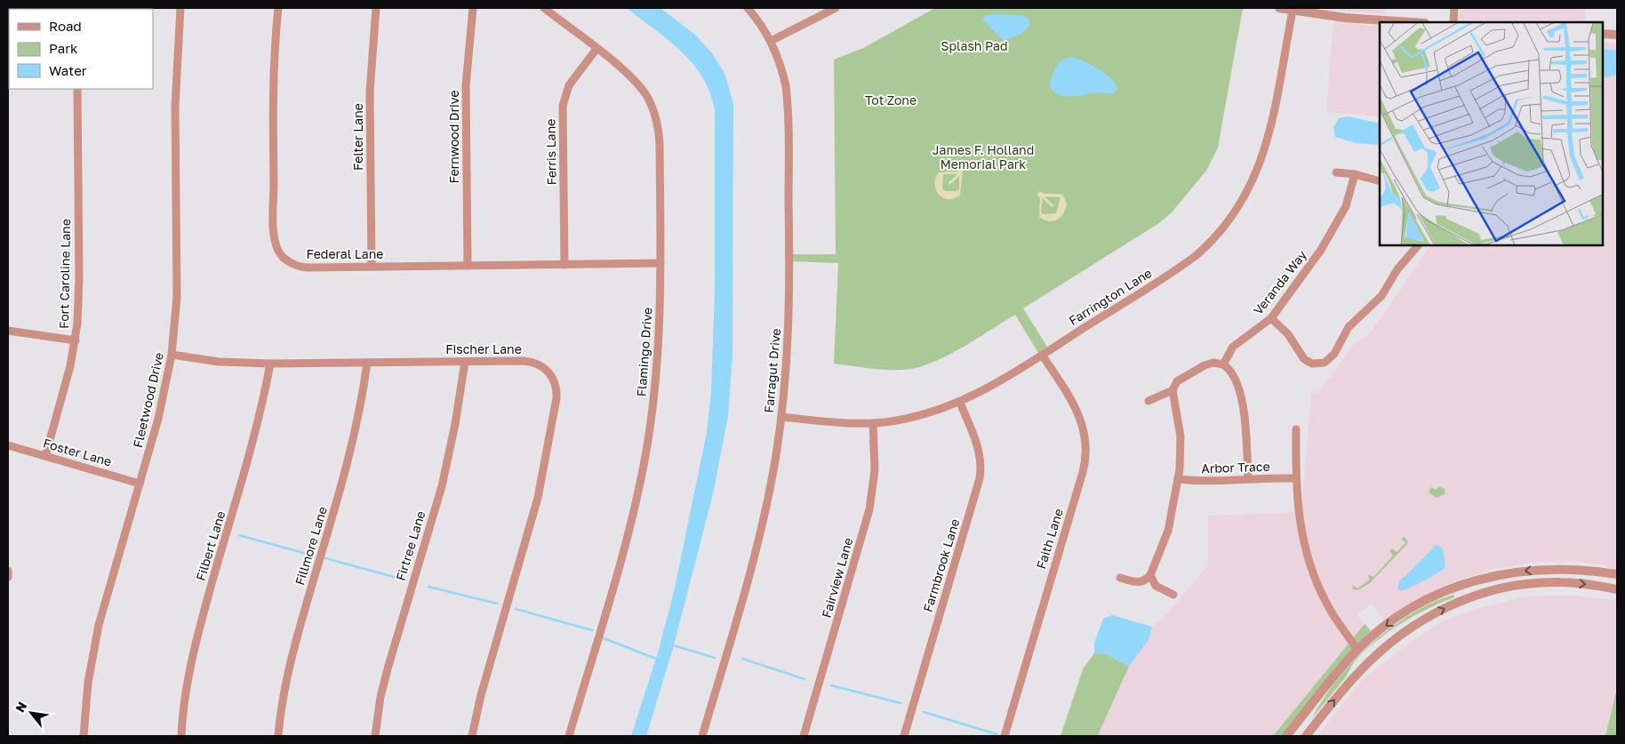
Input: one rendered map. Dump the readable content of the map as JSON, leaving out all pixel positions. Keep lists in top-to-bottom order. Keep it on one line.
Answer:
{"streets":{"street":["Felter Lane","Fernwood Drive","Ferris Lane","Federal Lane","Fort Caroline Lane","Veranda Way","Farrington Lane","Fischer Lane","Flamingo Drive","Farragut Drive","Fleetwood Drive","Foster Lane","Arbor Trace","Faith Lane","Filbert Lane","Fillmore Lane","Firtree Lane","Farmbrook Lane","Fairview Lane"]},"crossings":[["Felter Lane","Federal Lane"],["Fernwood Drive","Federal Lane"],["Ferris Lane","Federal Lane"],["Ferris Lane","Flamingo Drive"],["Federal Lane","Flamingo Drive"],["Fort Caroline Lane","Foster Lane"],["Farrington Lane","Farragut Drive"],["Farrington Lane","Faith Lane"],["Farrington Lane","Farmbrook Lane"],["Farrington Lane","Fairview Lane"],["Fischer Lane","Fleetwood Drive"],["Fischer Lane","Filbert Lane"],["Fischer Lane","Fillmore Lane"],["Fischer Lane","Firtree Lane"],["Fleetwood Drive","Foster Lane"]],"parks":["Splash Pad","Tot Zone","James F. Holland Memorial Park"],"legend":["Road","Park","Water"],"north":"top left"}
